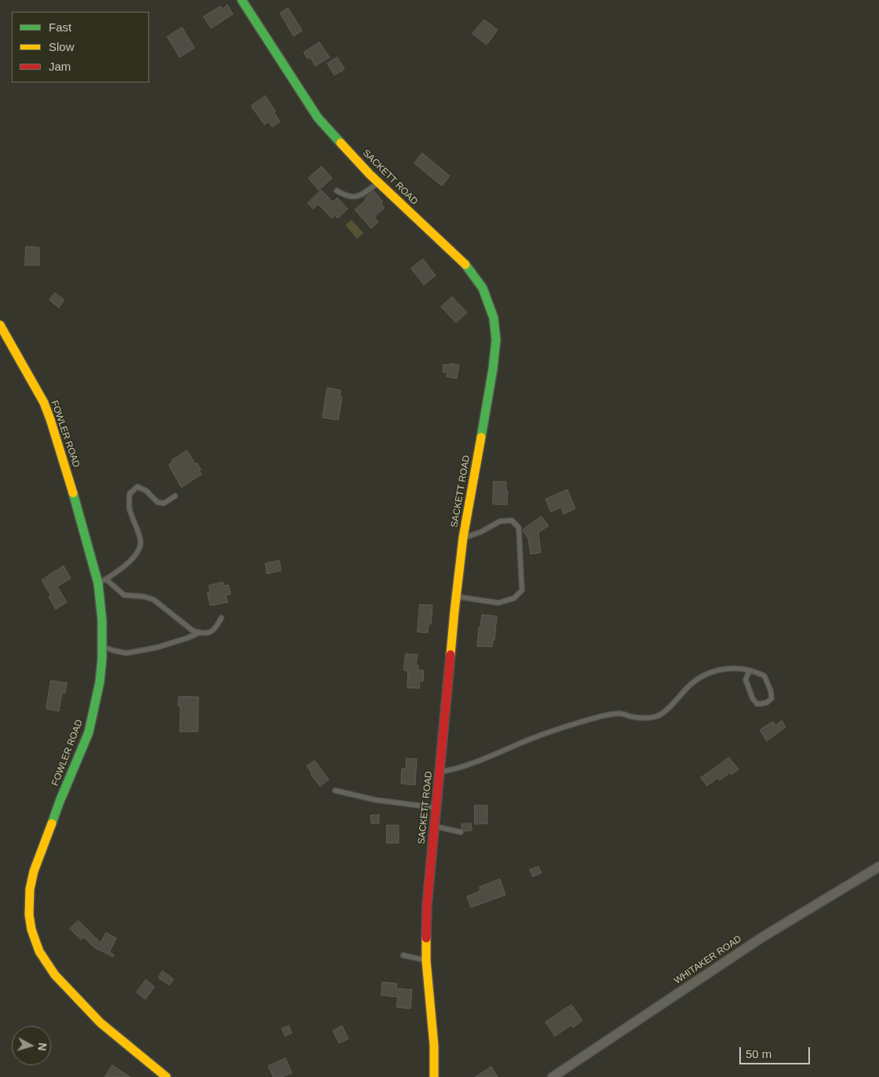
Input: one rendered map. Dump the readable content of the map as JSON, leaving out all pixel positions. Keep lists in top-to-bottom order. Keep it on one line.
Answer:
{"streets":{"street":["SACKETT ROAD","FOWLER ROAD","WHITAKER ROAD"]},"legend":["Fast","Slow","Jam"],"scale_bar":"50 m","north":"right"}
